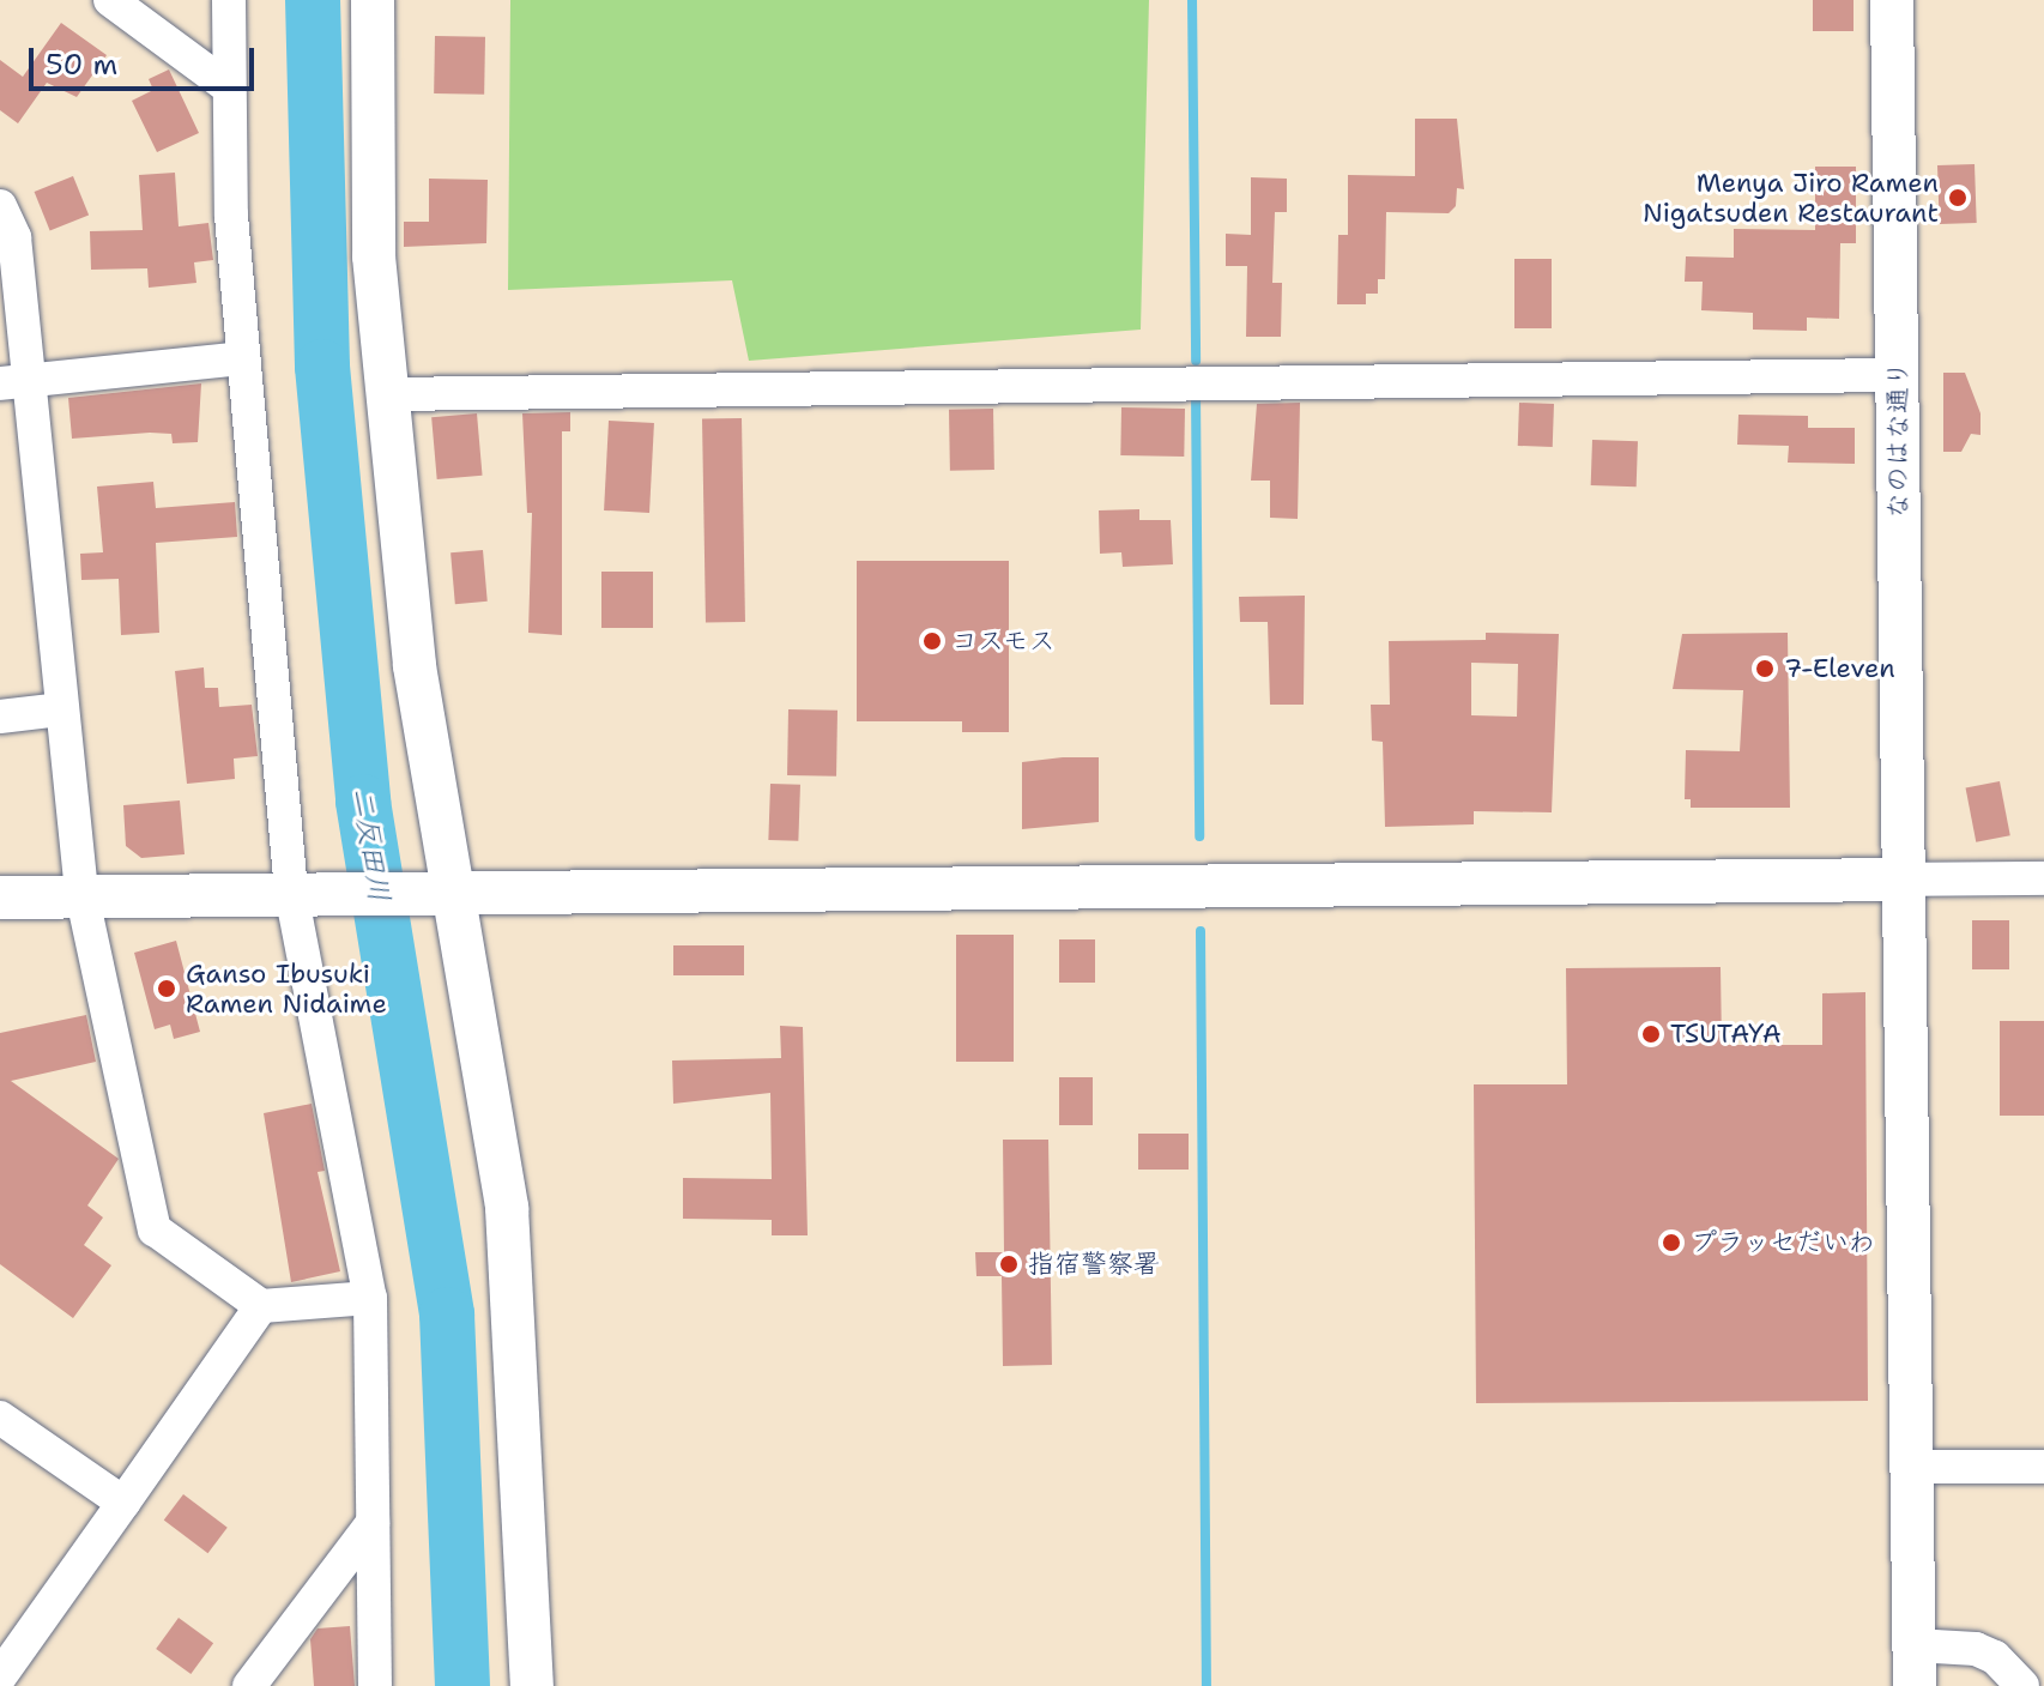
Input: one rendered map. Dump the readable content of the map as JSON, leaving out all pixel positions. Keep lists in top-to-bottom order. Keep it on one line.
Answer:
{"streets":{"street":["なのはな通り"]},"water":["二反田川"],"places":["Menya Jiro Ramen Nigatsuden Restaurant","コスモス","7-Eleven","Ganso Ibusuki Ramen Nidaime","TSUTAYA","プラッセだいわ","指宿警察署"],"scale_bar":"50 m"}
